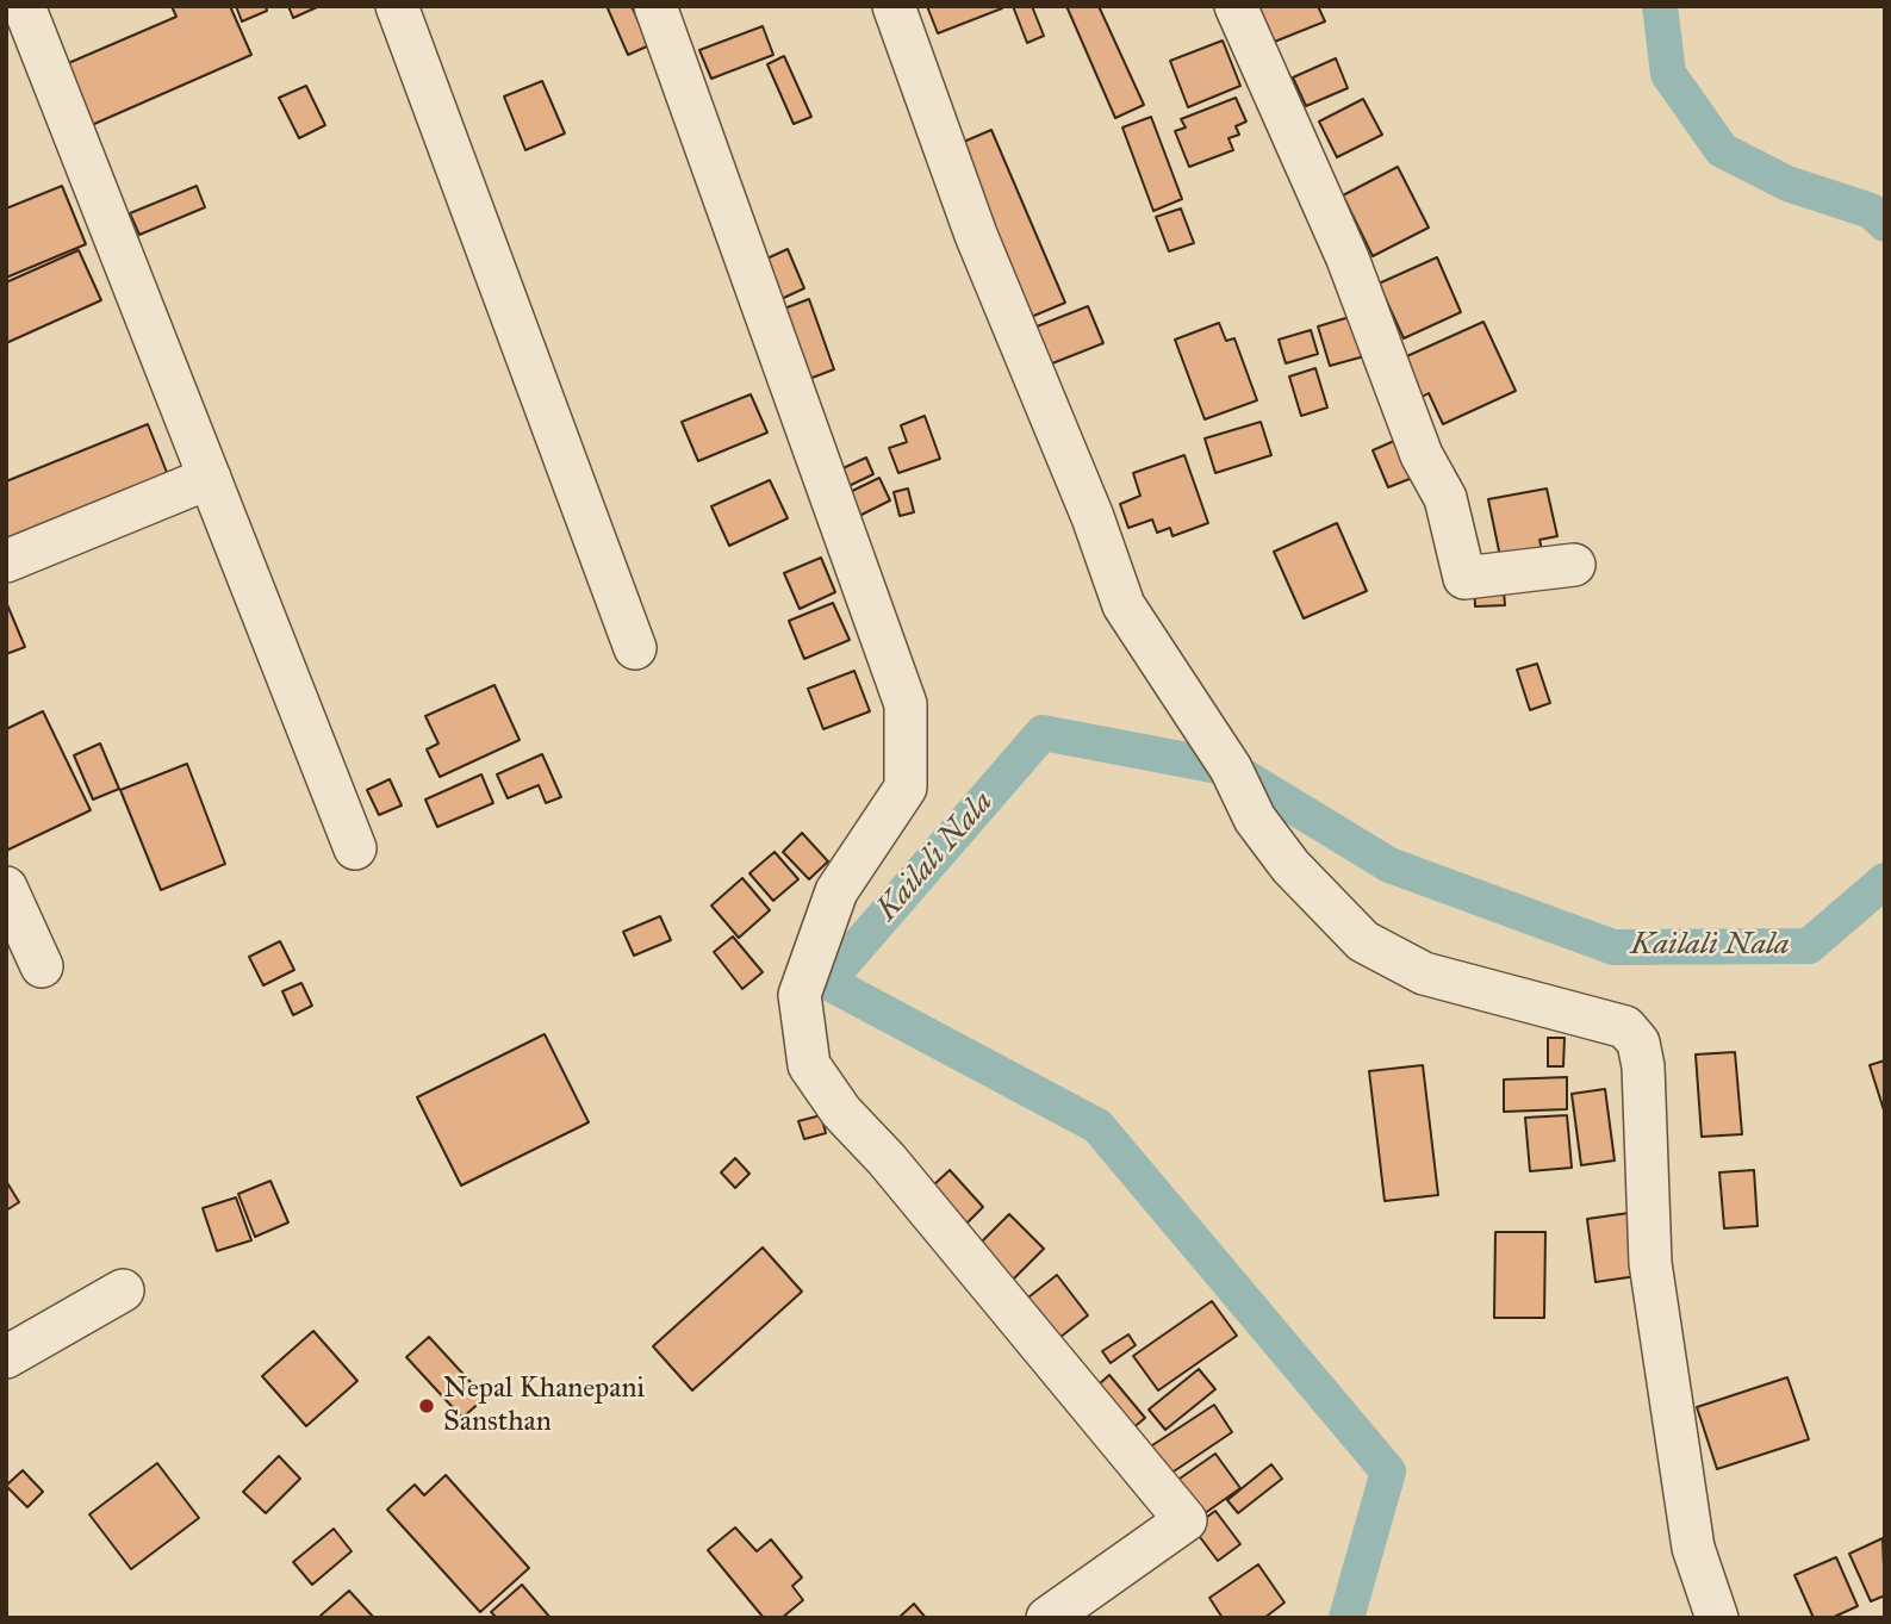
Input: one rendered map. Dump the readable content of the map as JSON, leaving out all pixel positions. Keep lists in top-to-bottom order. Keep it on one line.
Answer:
{"water":["Kailali Nala"],"places":["Nepal Khanepani Sansthan"]}
